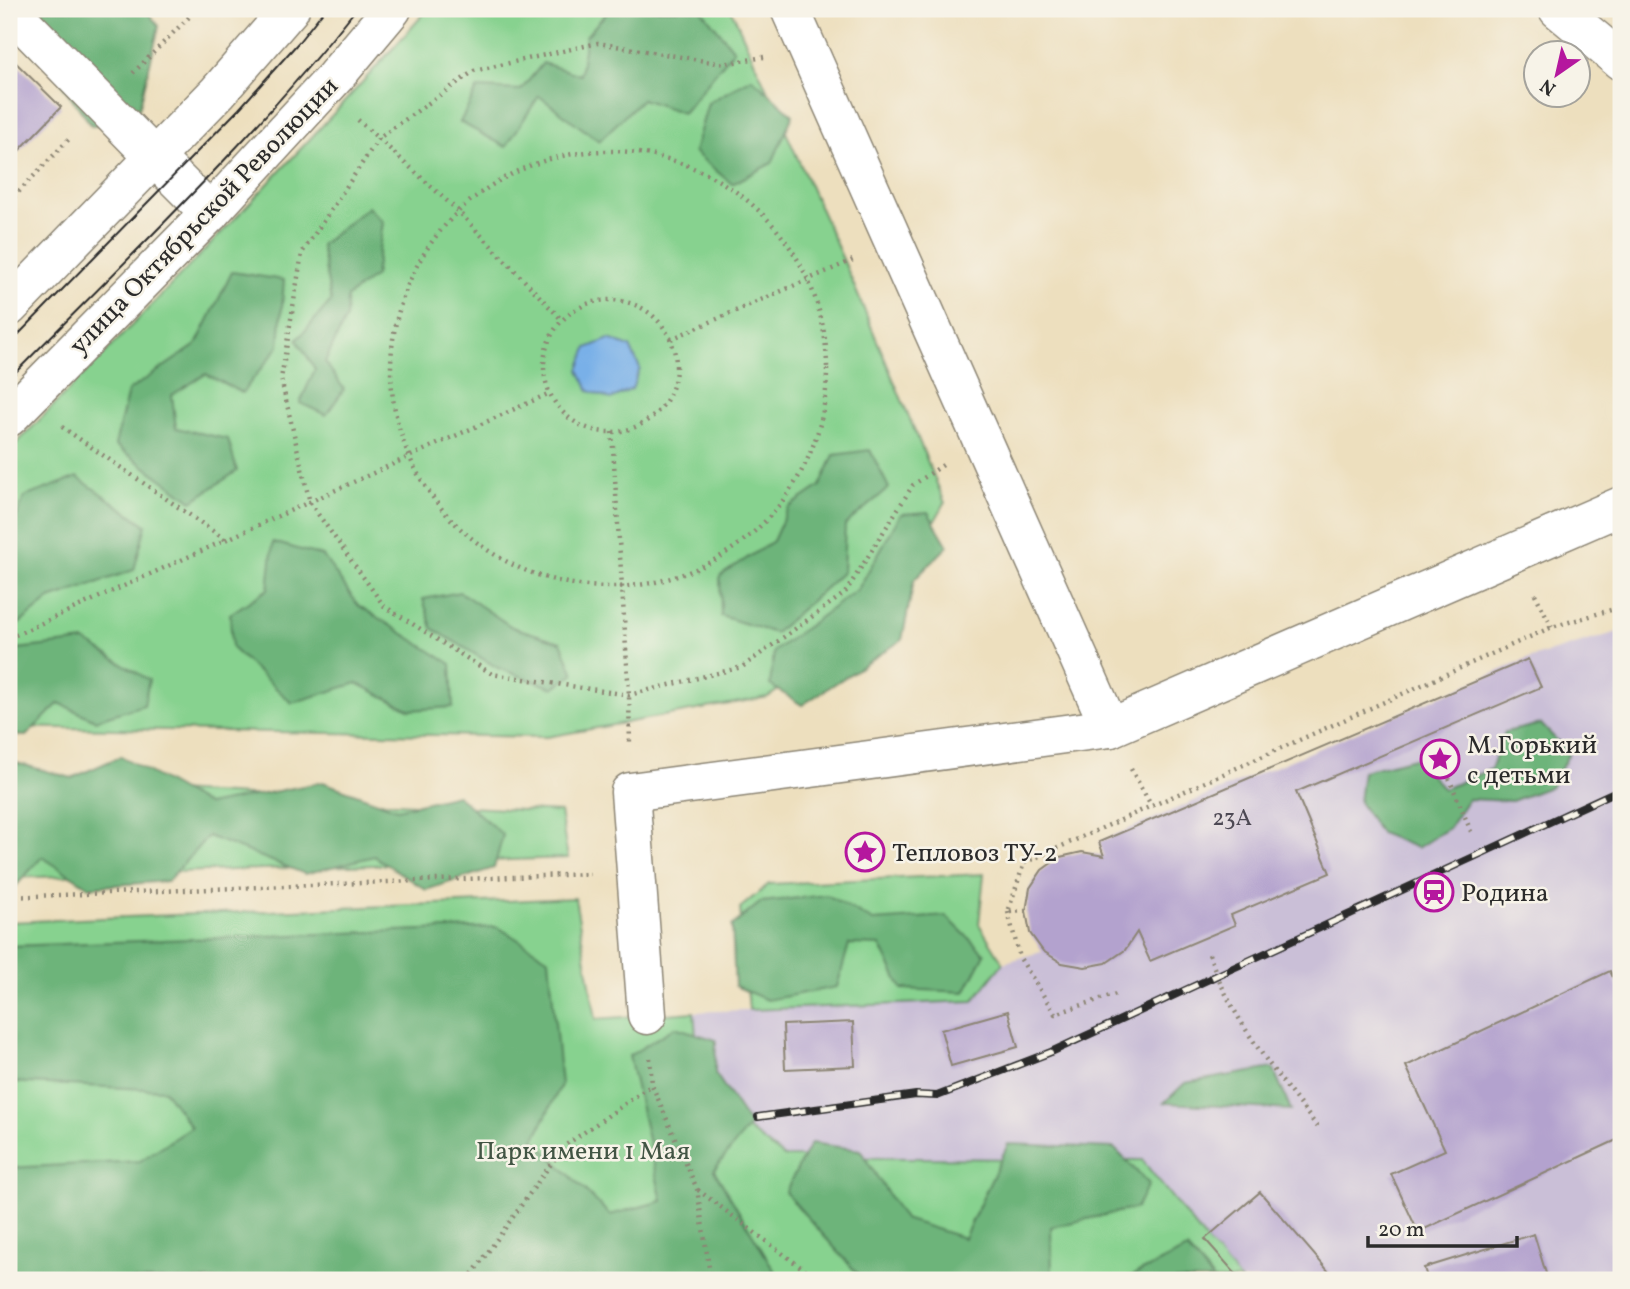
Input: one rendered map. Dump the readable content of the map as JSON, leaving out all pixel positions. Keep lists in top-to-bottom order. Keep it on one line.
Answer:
{"streets":{"main road":["улица Октябрьской Революции"]},"parks":["Парк имени 1 Мая"],"places":{"place":["М.Горький с детьми","Тепловоз ТУ-2"],"station":["Родина"]},"house_numbers":["23А"],"scale_bar":"20 m","north":"bottom left"}
